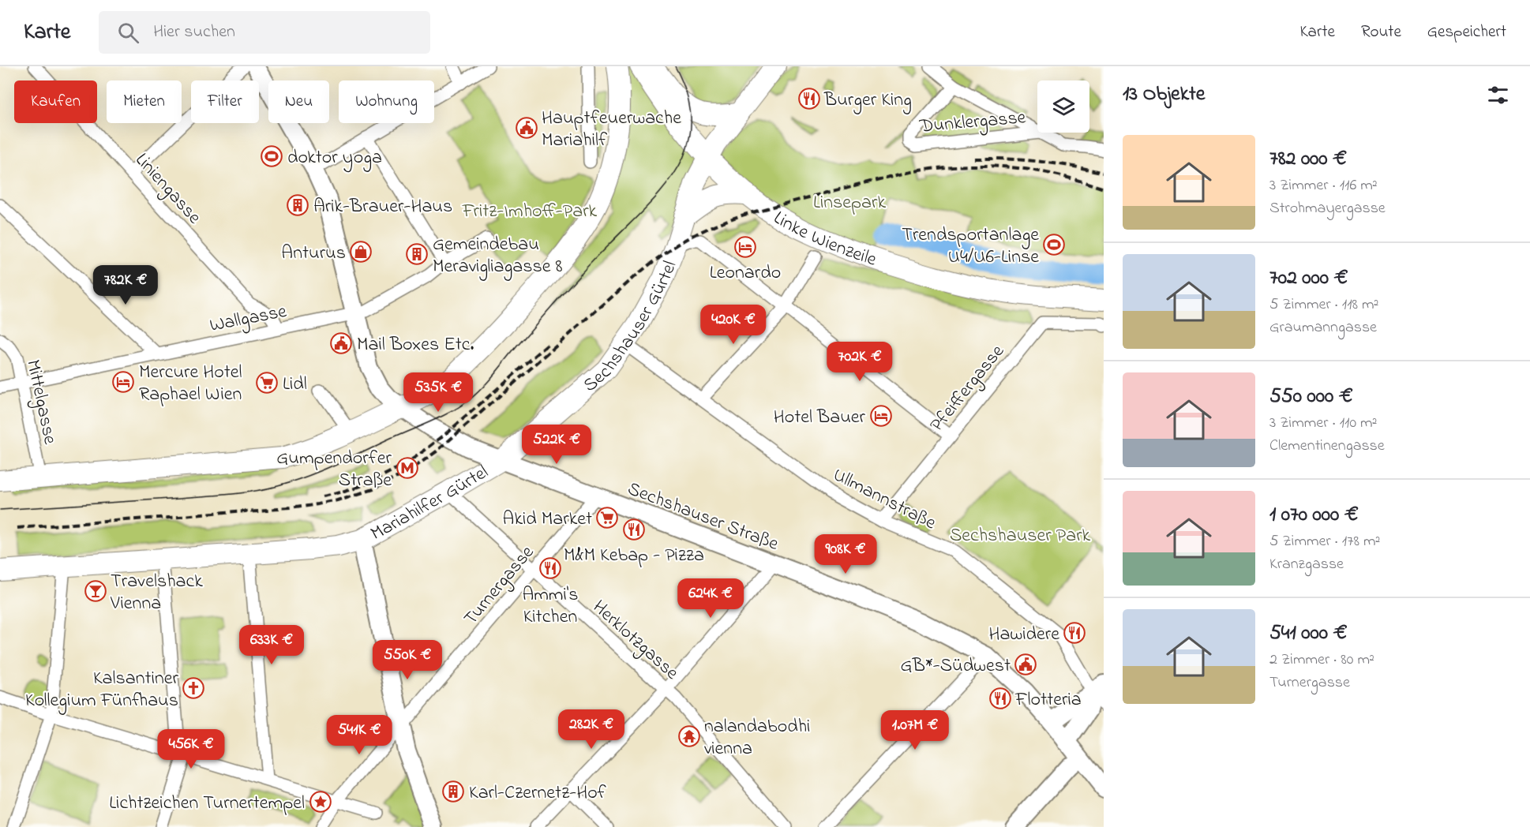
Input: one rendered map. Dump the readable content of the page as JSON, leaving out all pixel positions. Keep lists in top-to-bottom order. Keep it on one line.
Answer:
{"streets":{"main road":["Linke Wienzeile","Sechshauser Gürtel","Mariahilfer Gürtel"],"street":["Dunklergasse","Liniengasse","Wallgasse","Pfeiffergasse","Mittelgasse","Ullmannstraße","Sechshauser Straße","Turnergasse","Herklotzgasse"]},"crossings":[["Liniengasse","Wallgasse"],["Linke Wienzeile","Sechshauser Gürtel"],["Wallgasse","Mittelgasse"],["Sechshauser Gürtel","Ullmannstraße"],["Sechshauser Gürtel","Mariahilfer Gürtel"],["Sechshauser Gürtel","Sechshauser Straße"],["Pfeiffergasse","Ullmannstraße"],["Mariahilfer Gürtel","Sechshauser Straße"],["Mariahilfer Gürtel","Herklotzgasse"],["Sechshauser Straße","Turnergasse"],["Turnergasse","Herklotzgasse"]],"parks":["Linsepark","Fritz-Imhoff-Park","Sechshauser Park"],"places":{"restaurant":["Burger King","M&M Kebap - Pizza","Ammi's Kitchen","Hawidere","Flotteria"],"public building":["Hauptfeuerwache Mariahilf","Mail Boxes Etc.","GB*-Südwest"],"sports":["doktor yoga","Trendsportanlage U4/U6-Linse"],"building":["Arik-Brauer-Haus","Gemeindebau Meravigliagasse 8","Karl-Czernetz-Hof"],"hotel":["Leonardo","Mercure Hotel Raphael Wien","Hotel Bauer"],"shop":["Anturus"],"supermarket":["Lidl","Akid Market"],"metro station":["Gumpendorfer Straße"],"bar":["Travelshack Vienna"],"church":["Kalsantiner Kollegium Fünfhaus"],"temple":["nalandabodhi vienna"],"place":["Lichtzeichen Turnertempel"]},"page":{"header":"Karte","search":"Hier suchen","nav":["Karte","Route","Gespeichert"],"heading":"13 Objekte","chip":["Kaufen","Mieten","Filter","Neu","Wohnung"],"list":[{"name":"782 000 €","note":"3 Zimmer · 116 m² · Strohmayergasse"},{"name":"702 000 €","note":"5 Zimmer · 118 m² · Graumanngasse"},{"name":"550 000 €","note":"3 Zimmer · 110 m² · Clementinengasse"},{"name":"1 070 000 €","note":"5 Zimmer · 178 m² · Kranzgasse"},{"name":"541 000 €","note":"2 Zimmer · 80 m² · Turnergasse"}],"price":["782K €","420K €","702K €","535K €","522K €","908K €","624K €","633K €","550K €","282K €","1.07M €","541K €","456K €"]}}
